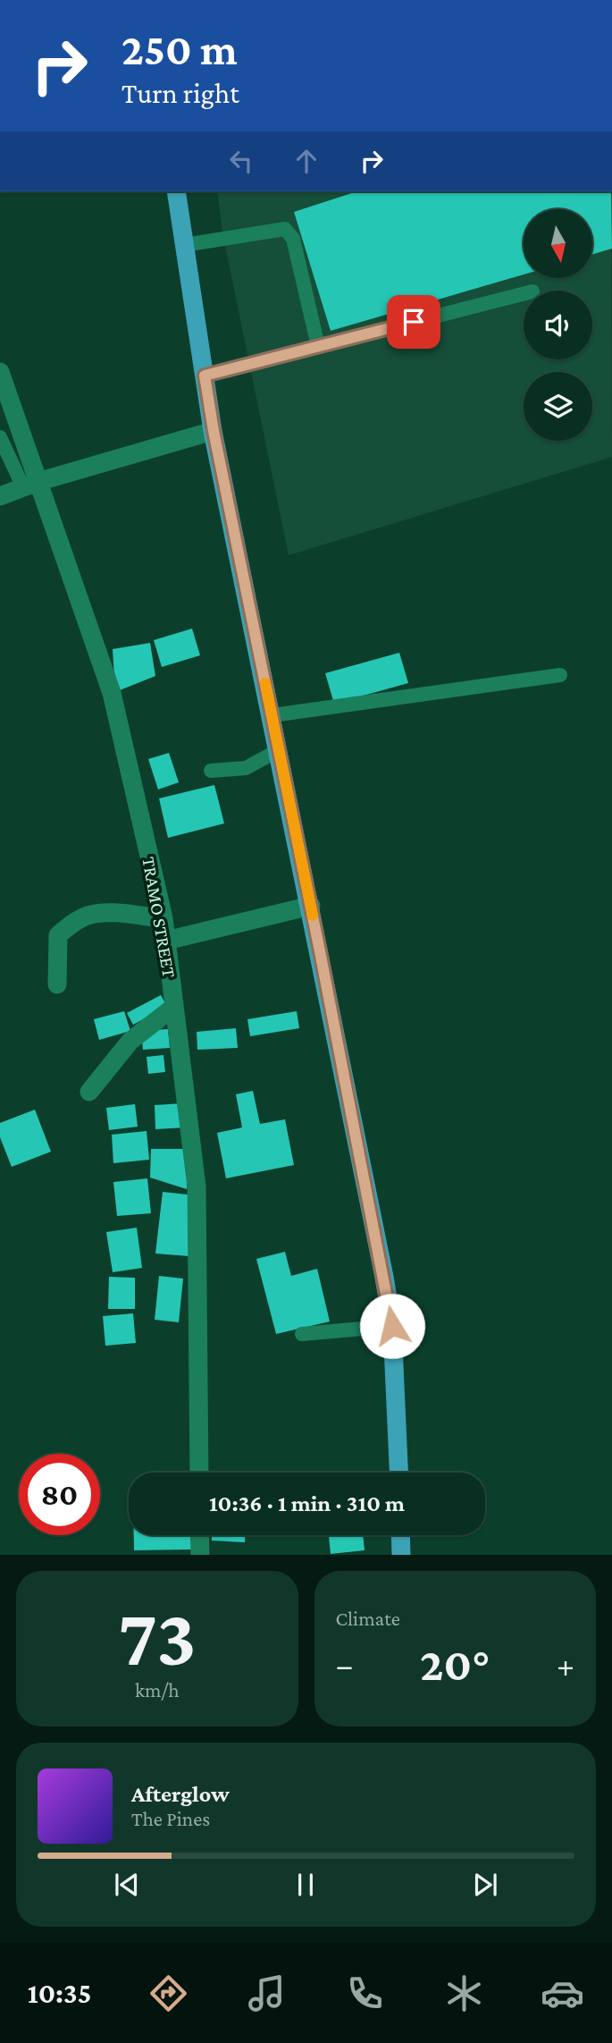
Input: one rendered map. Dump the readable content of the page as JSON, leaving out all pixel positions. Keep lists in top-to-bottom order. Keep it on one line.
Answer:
{"streets":{"street":["TRAMO STREET"]},"north":"bottom","page":{"turn":["250 m","Turn right"],"limit":"80","trip":"10:36 · 1 min · 310 m","tile":[["73","km/h"],"Climate"],"heat":["−","20°","+"],"song":["Afterglow","The Pines"],"tabs":"10:35"}}
